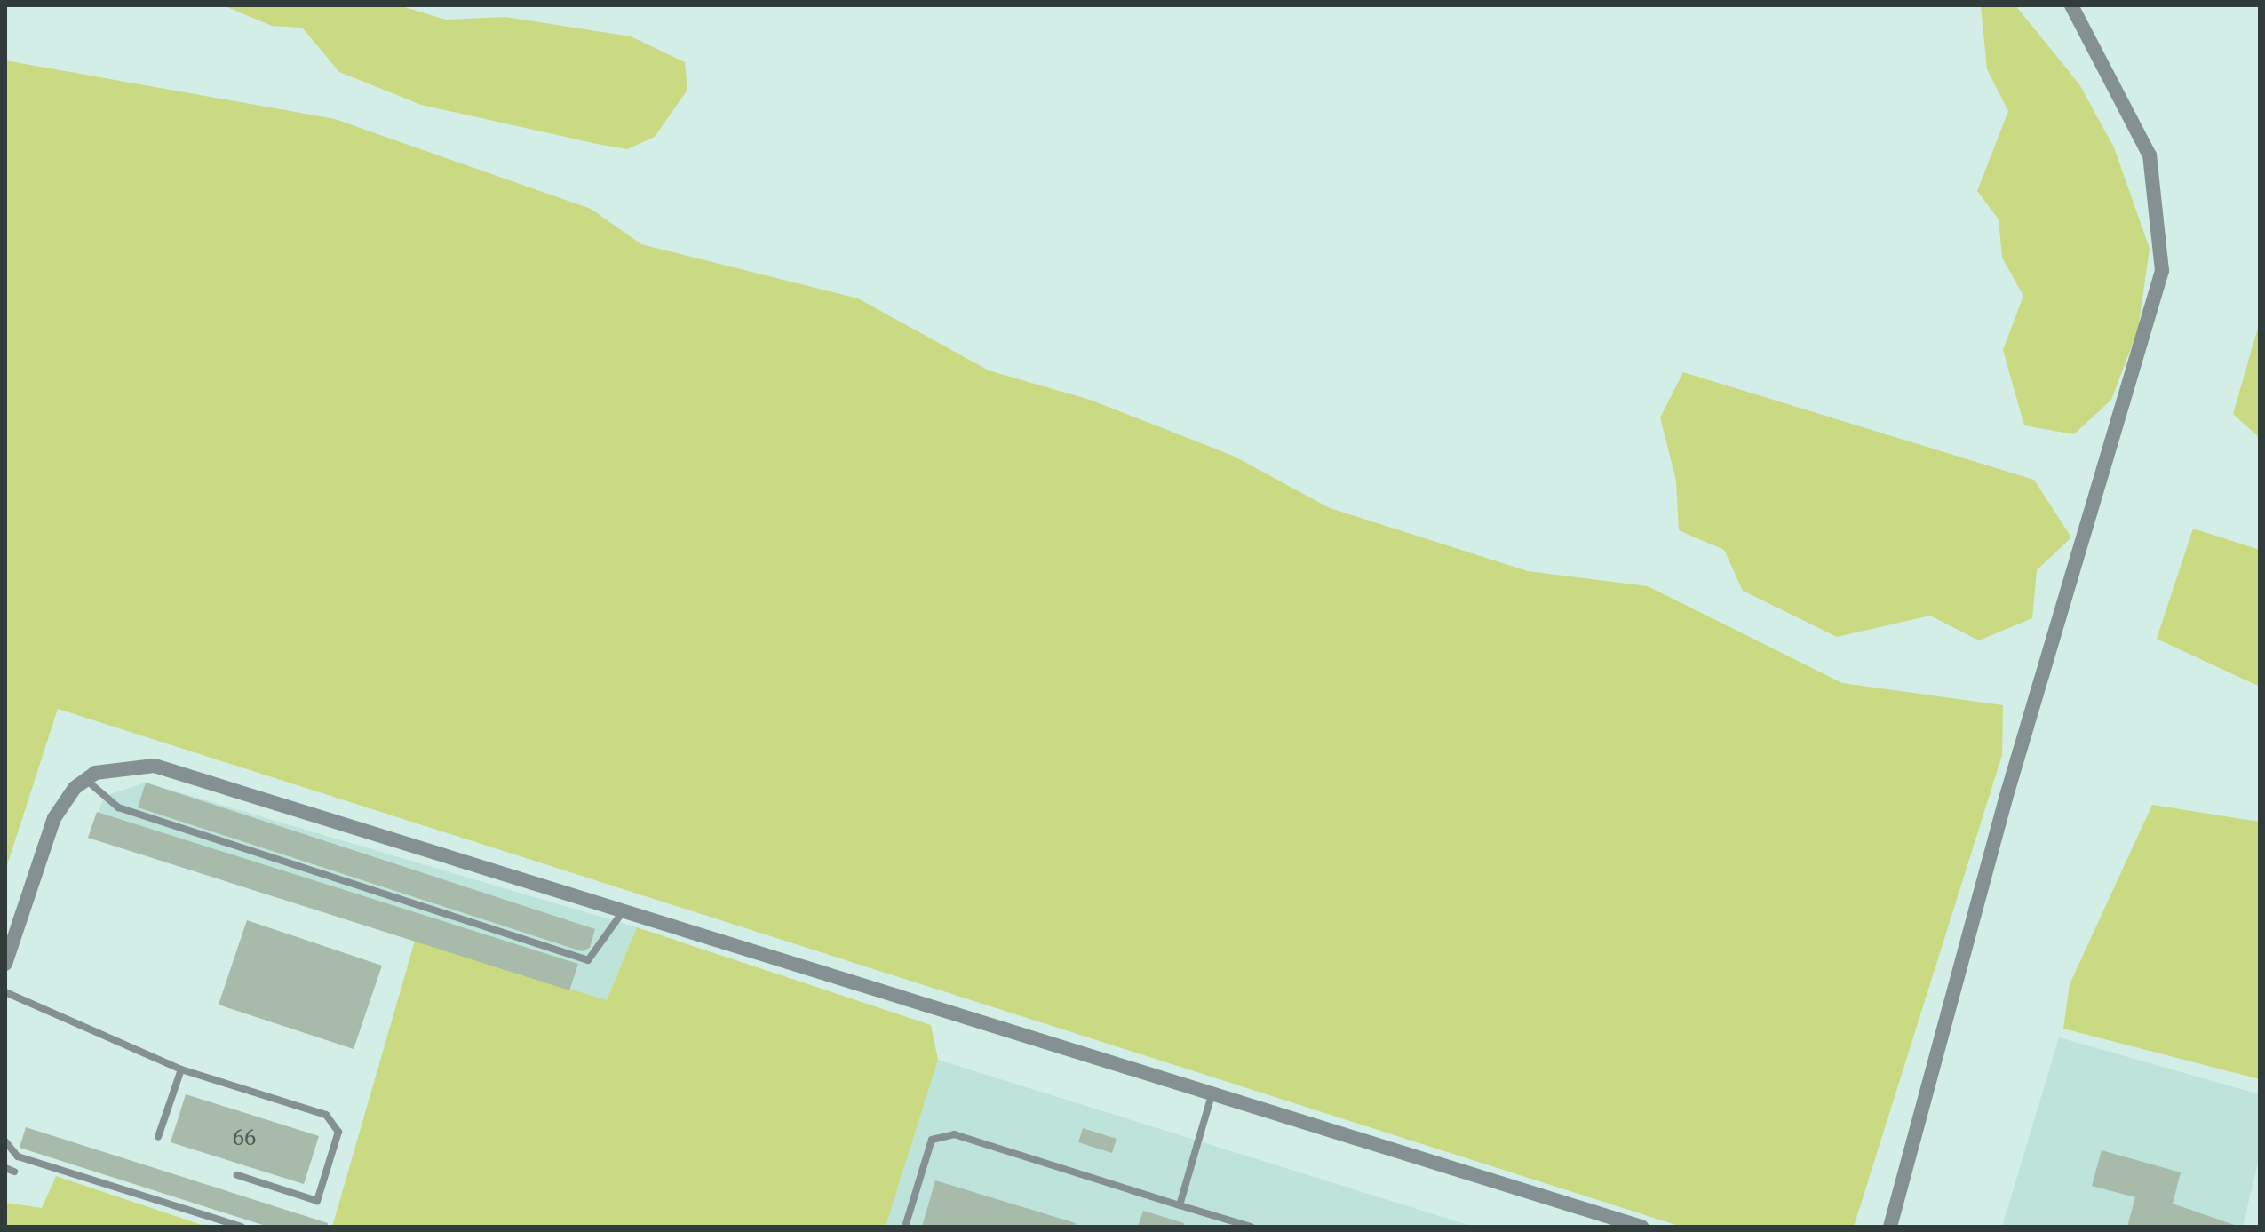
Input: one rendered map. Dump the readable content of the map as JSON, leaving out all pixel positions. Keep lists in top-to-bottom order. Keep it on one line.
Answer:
{"house_numbers":["66"]}
